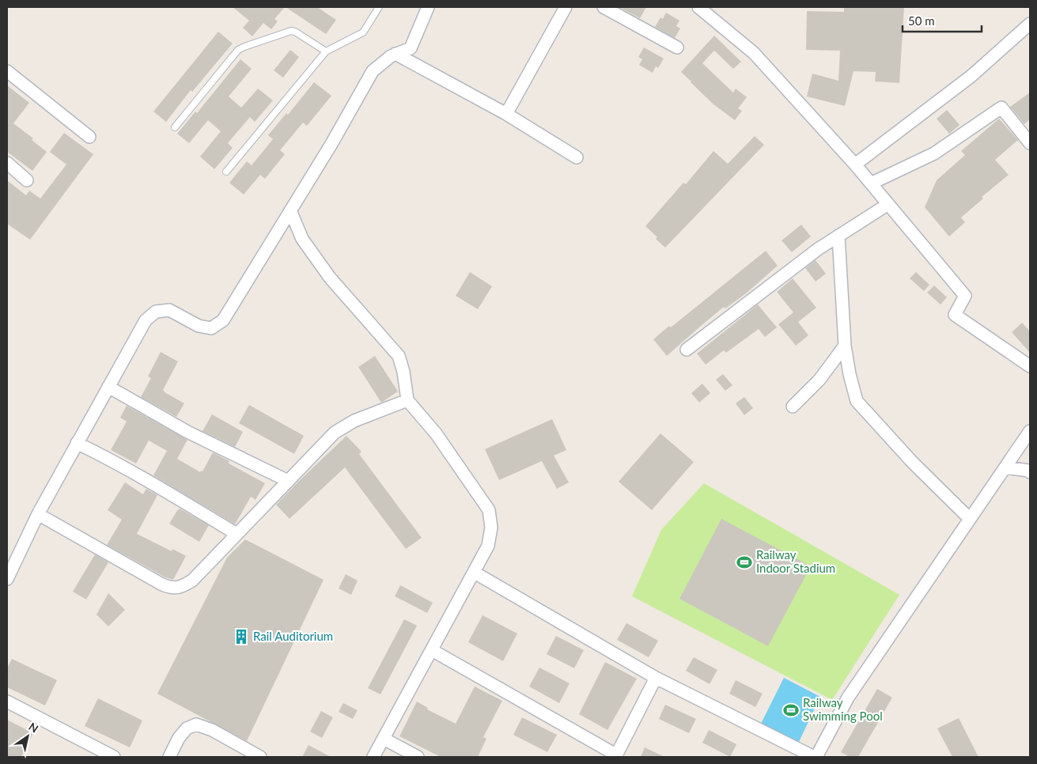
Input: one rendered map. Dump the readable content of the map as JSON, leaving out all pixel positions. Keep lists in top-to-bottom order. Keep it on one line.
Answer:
{"places":{"sports":["Railway Indoor Stadium","Railway Swimming Pool"],"building":["Rail Auditorium"]},"scale_bar":"50 m","north":"top right"}
